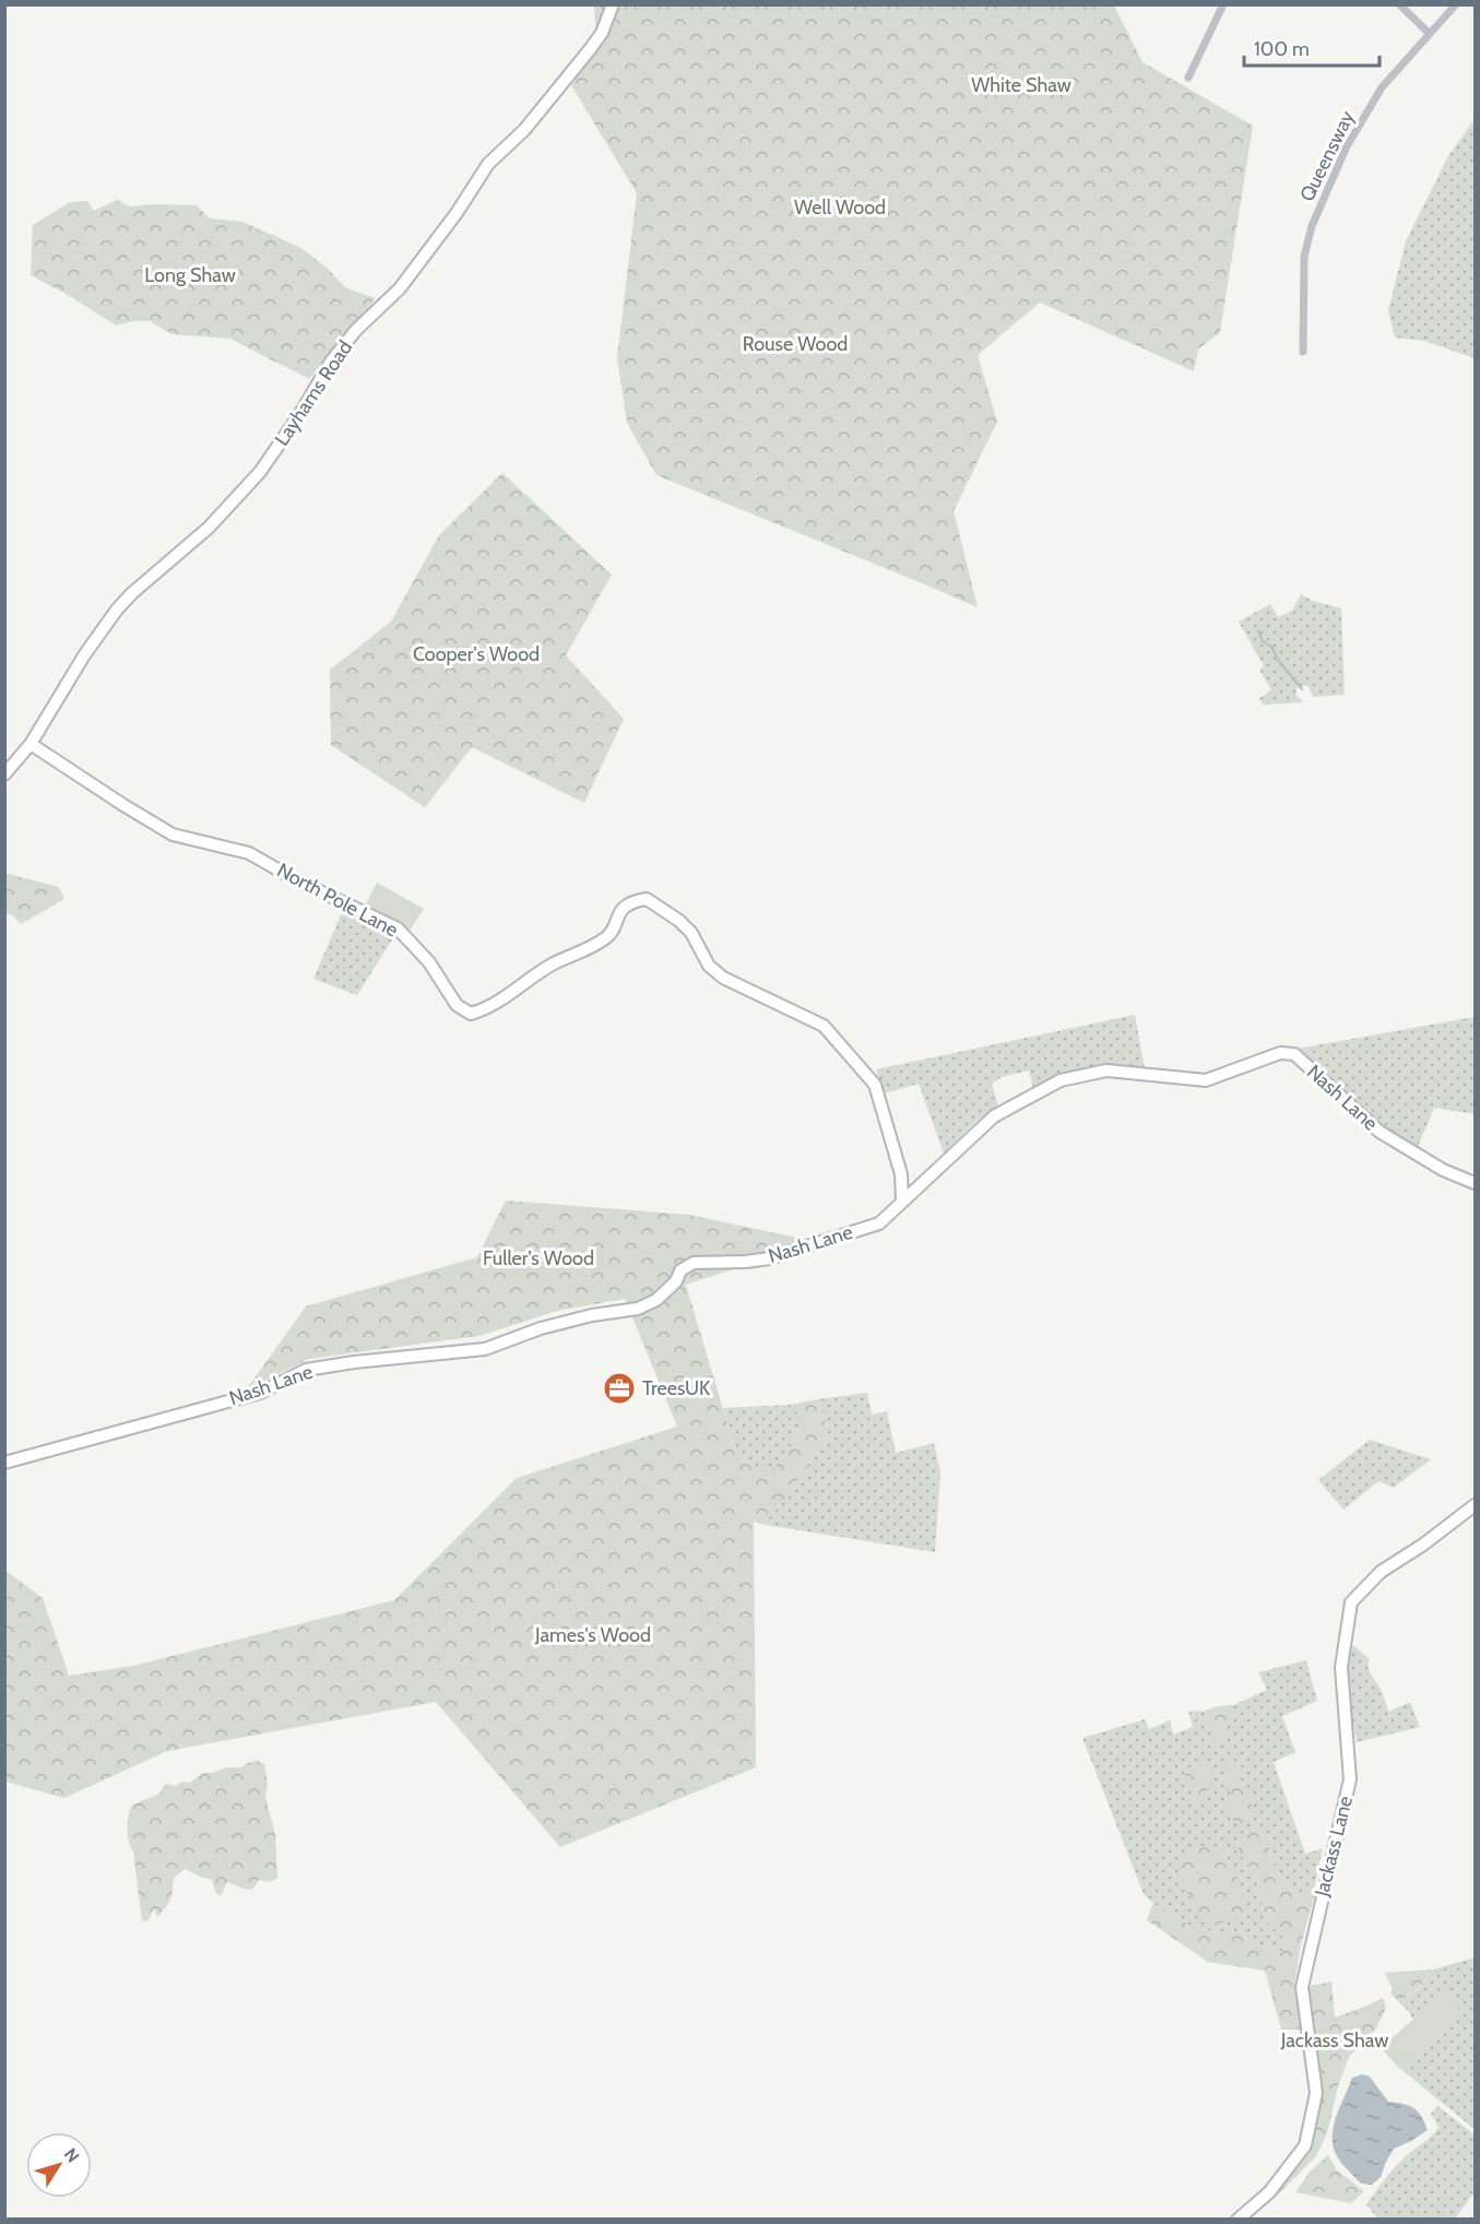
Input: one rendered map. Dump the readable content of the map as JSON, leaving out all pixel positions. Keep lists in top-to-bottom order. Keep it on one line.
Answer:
{"streets":{"street":["Queensway","Layhams Road","North Pole Lane","Nash Lane","Jackass Lane"]},"crossings":[["Layhams Road","North Pole Lane"],["North Pole Lane","Nash Lane"]],"parks":["White Shaw","Well Wood","Long Shaw","Rouse Wood","Cooper's Wood","Fuller's Wood","James's Wood","Jackass Shaw"],"places":{"office":["TreesUK"]},"scale_bar":"100 m","north":"top right"}
